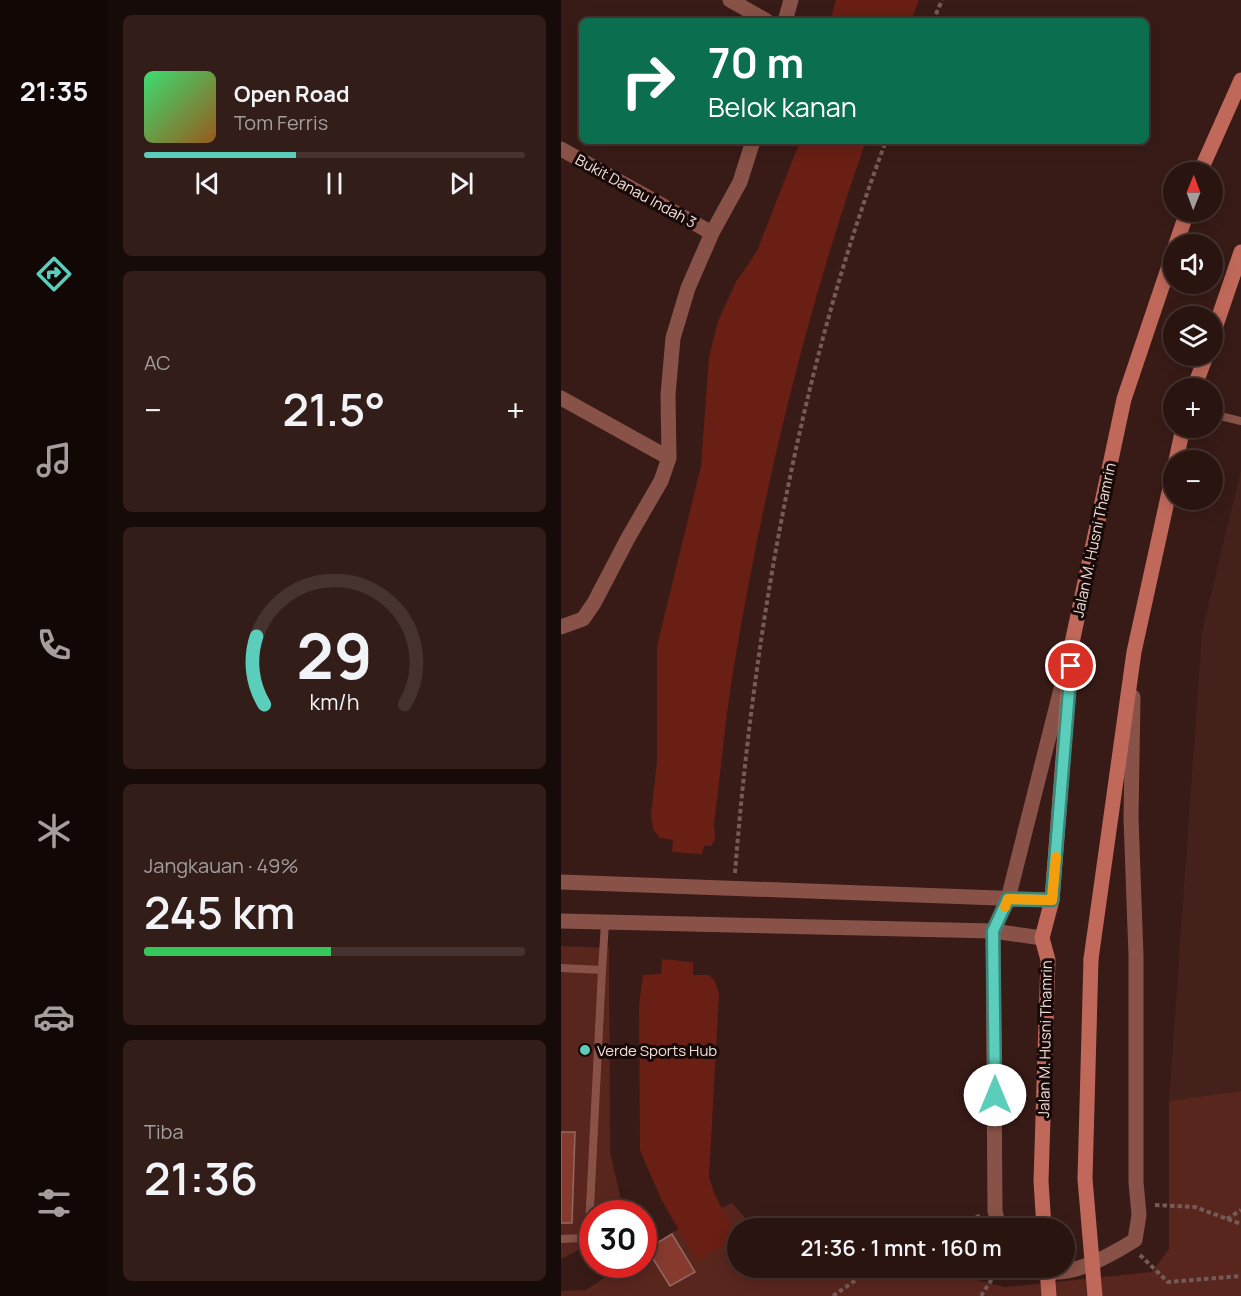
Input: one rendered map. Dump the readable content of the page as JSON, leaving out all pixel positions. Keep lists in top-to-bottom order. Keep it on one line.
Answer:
{"streets":{"main road":["Jalan M. Husni Thamrin"],"street":["Bukit Danau Indah 3"]},"places":["Verde Sports Hub"],"north":"top","page":{"tabs":"21:35","turn":["70 m","Belok kanan"],"song":["Open Road","Tom Ferris"],"map_buttons":["+","−"],"tile":["AC",["Jangkauan · 49%","245 km"],["Tiba","21:36"]],"heat":["−","21.5°","+"],"limit":"30","trip":"21:36 · 1 mnt · 160 m","gauge":["29","km/h"]}}
